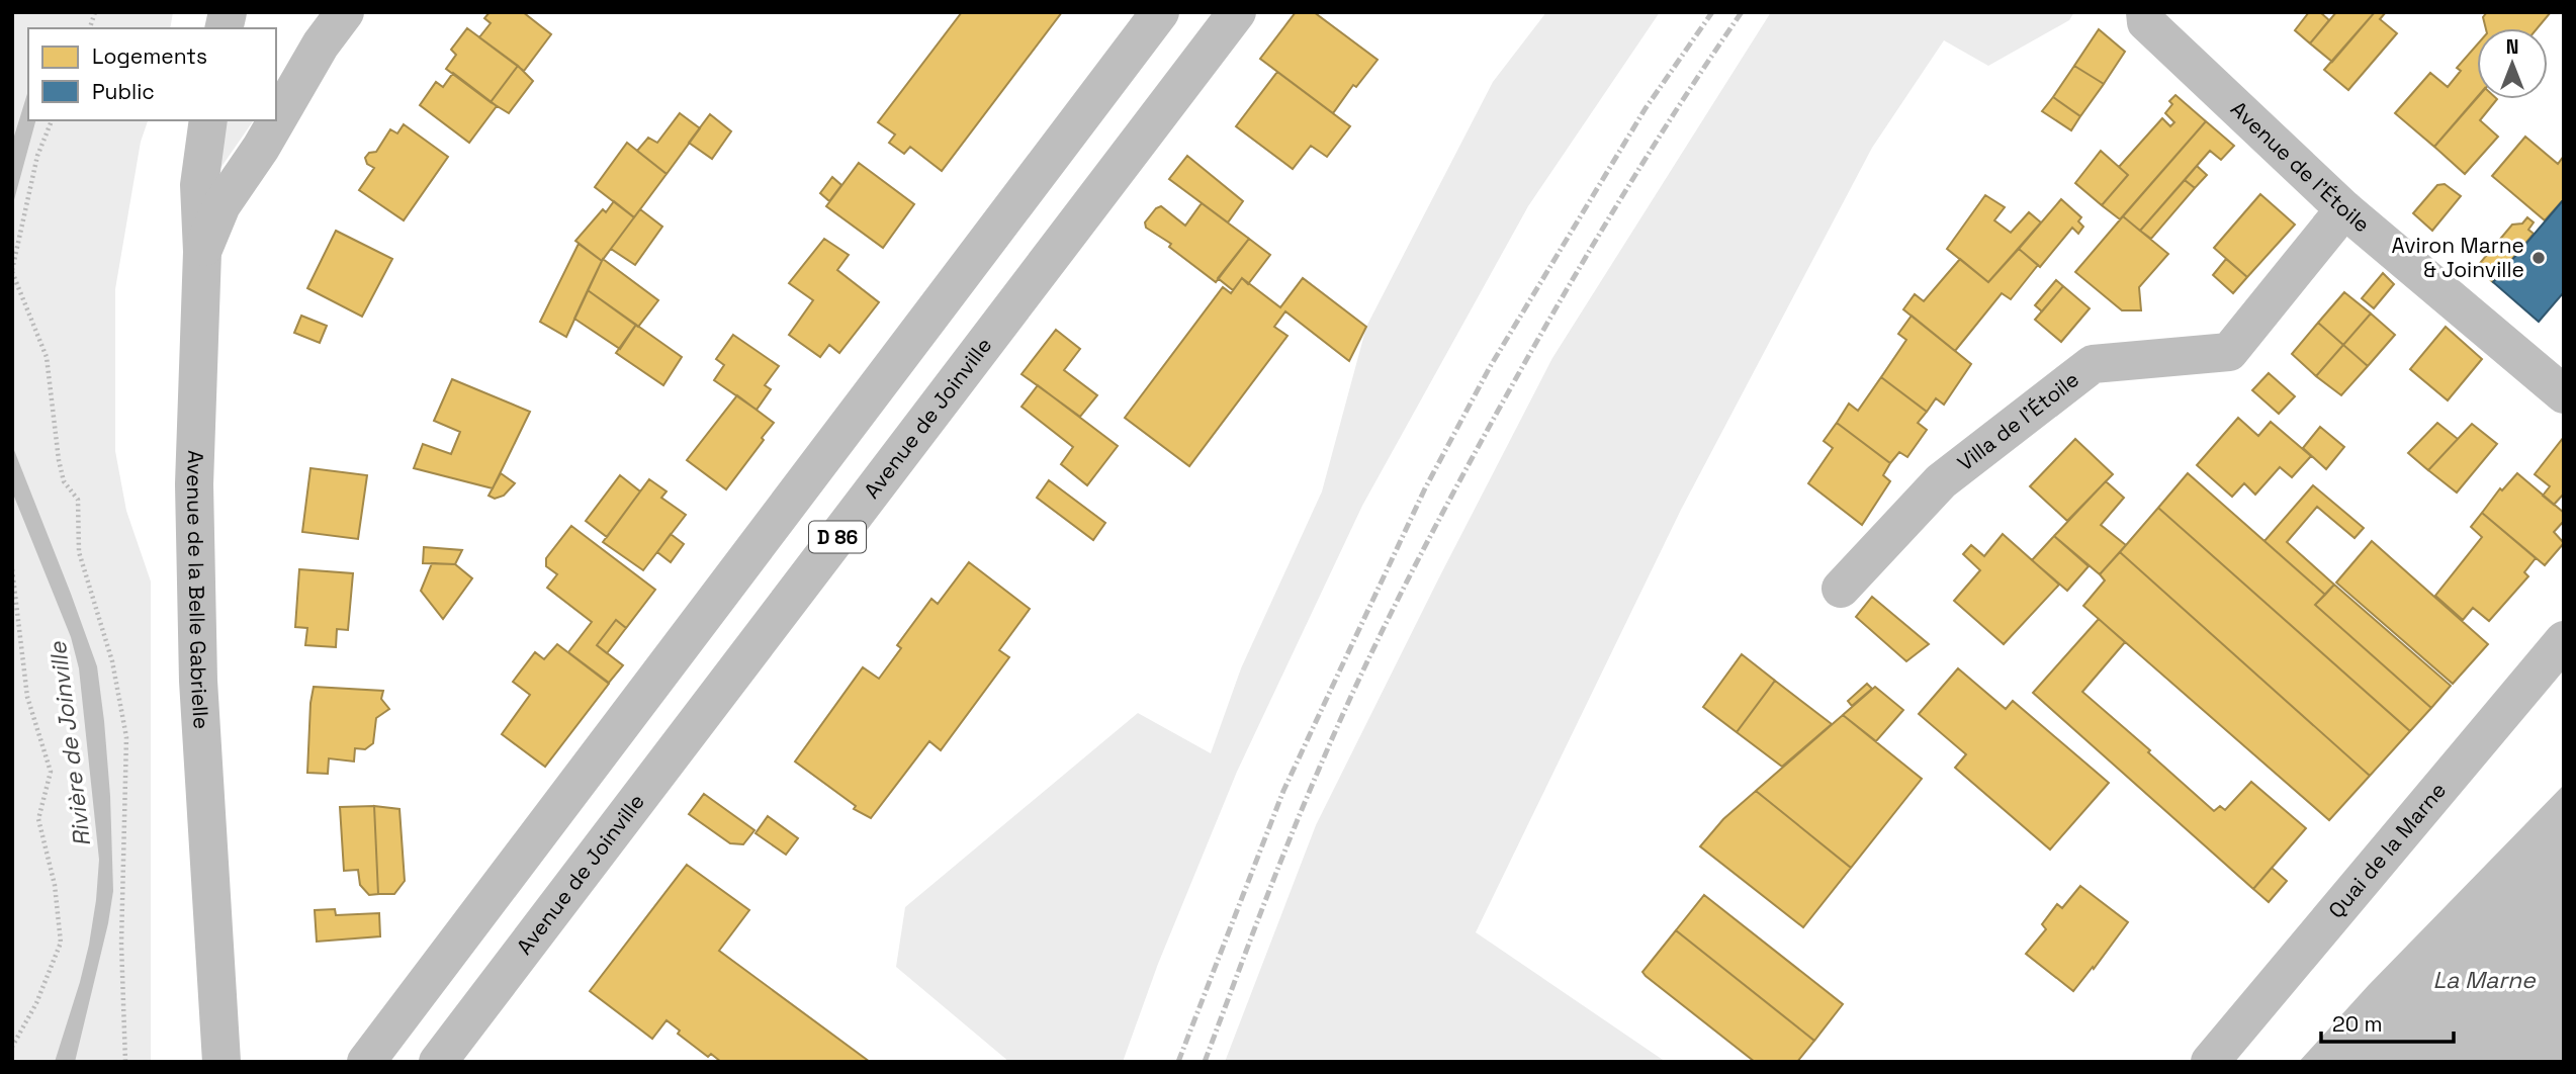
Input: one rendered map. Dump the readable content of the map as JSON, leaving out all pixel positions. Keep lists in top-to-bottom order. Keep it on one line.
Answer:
{"streets":{"street":["Avenue de l'Étoile","Avenue de Joinville","Villa de l'Étoile","D 86","Avenue de la Belle Gabrielle","Quai de la Marne"]},"crossings":[["Avenue de l'Étoile","Villa de l'Étoile"]],"water":["Rivière de Joinville","La Marne"],"places":["Aviron Marne & Joinville"],"legend":["Logements","Public"],"scale_bar":"20 m","north":"top"}
